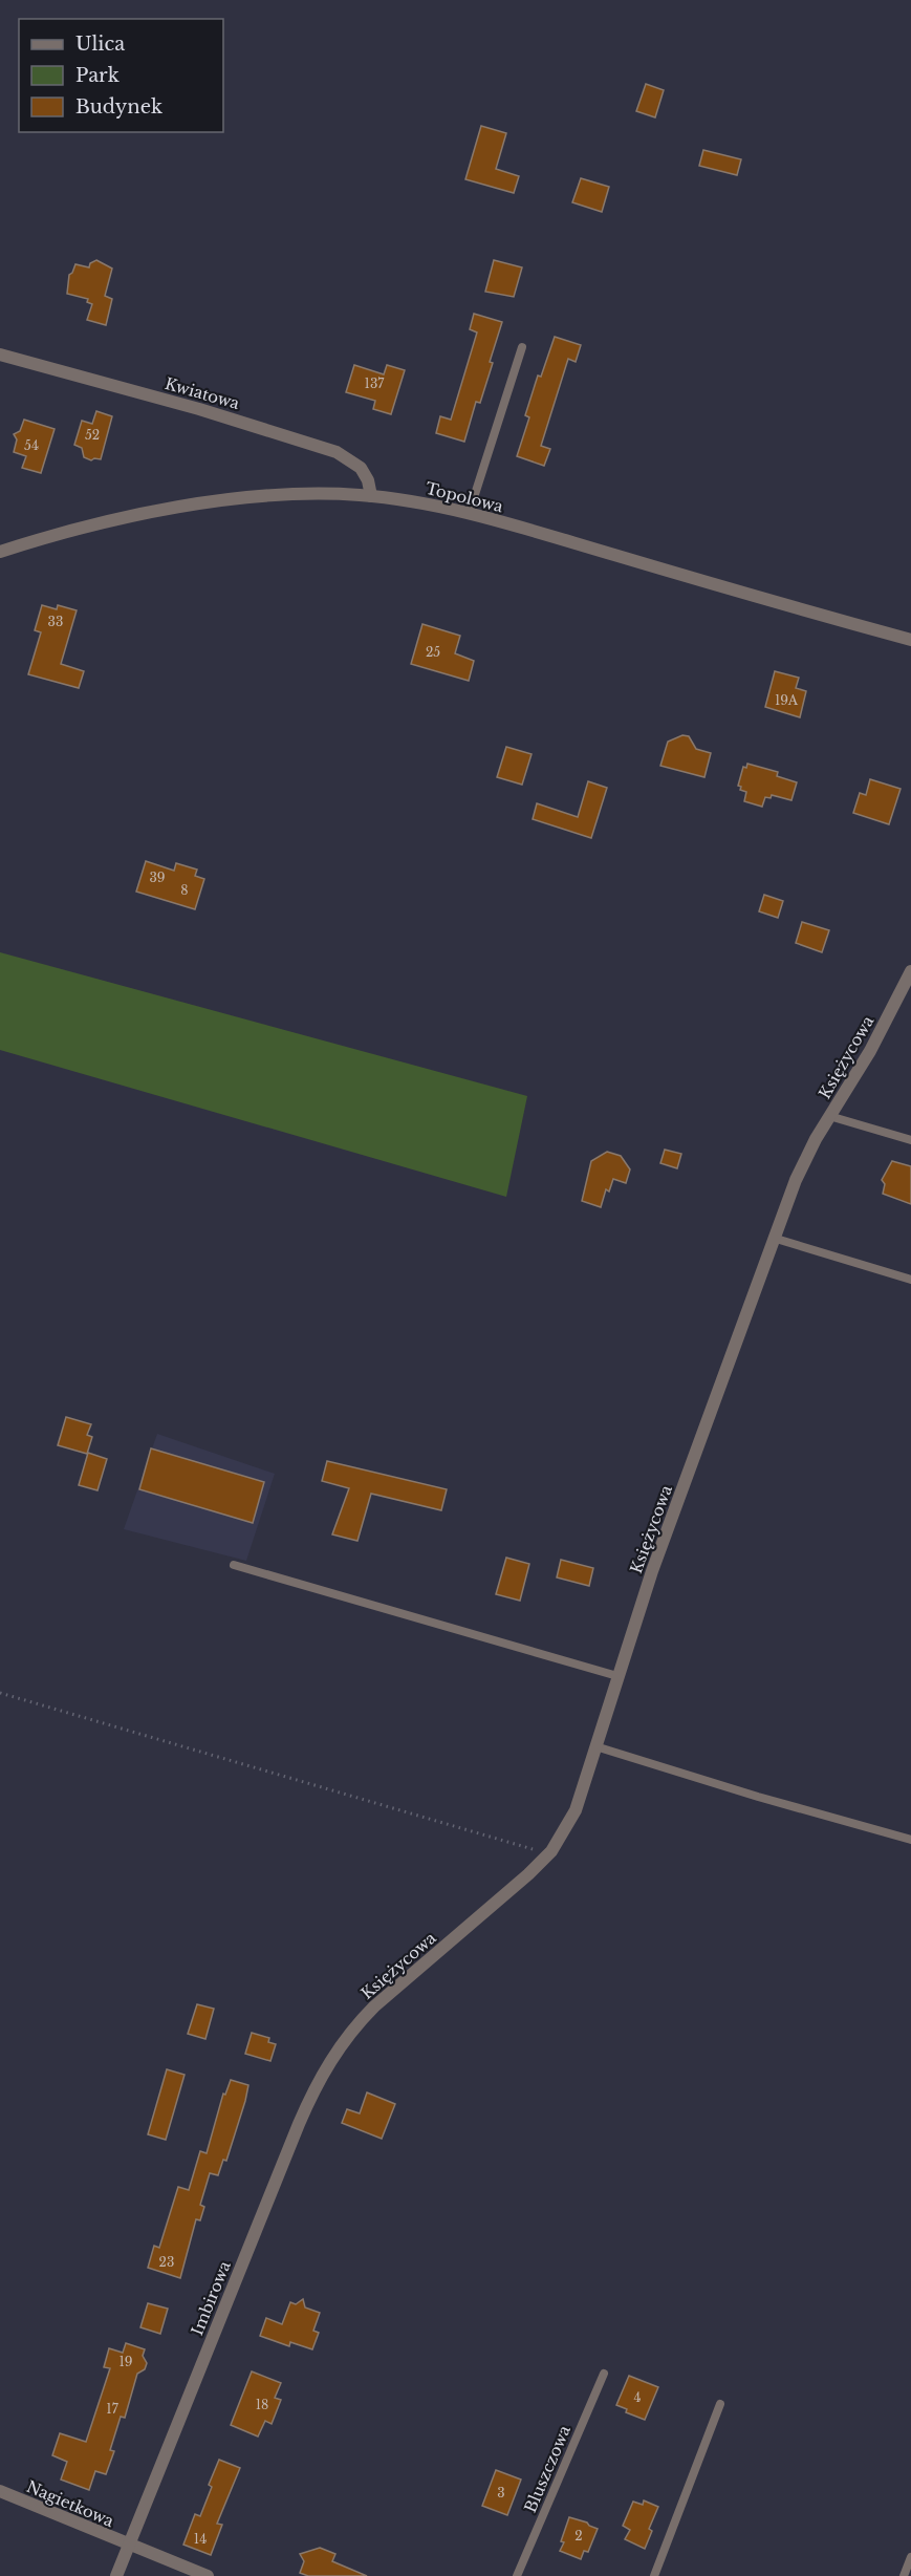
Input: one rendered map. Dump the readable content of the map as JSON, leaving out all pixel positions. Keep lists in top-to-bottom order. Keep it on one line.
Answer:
{"streets":{"street":["Kwiatowa","Topolowa","Księżycowa","Imbirowa","Nagietkowa"],"lane":["Bluszczowa"]},"crossings":[["Kwiatowa","Topolowa"],["Księżycowa","Imbirowa"],["Imbirowa","Nagietkowa"]],"house_numbers":["137","52","54","33","25","19A","39","8","23","19","4","18","17","3","2","14"],"legend":["Ulica","Park","Budynek"]}
